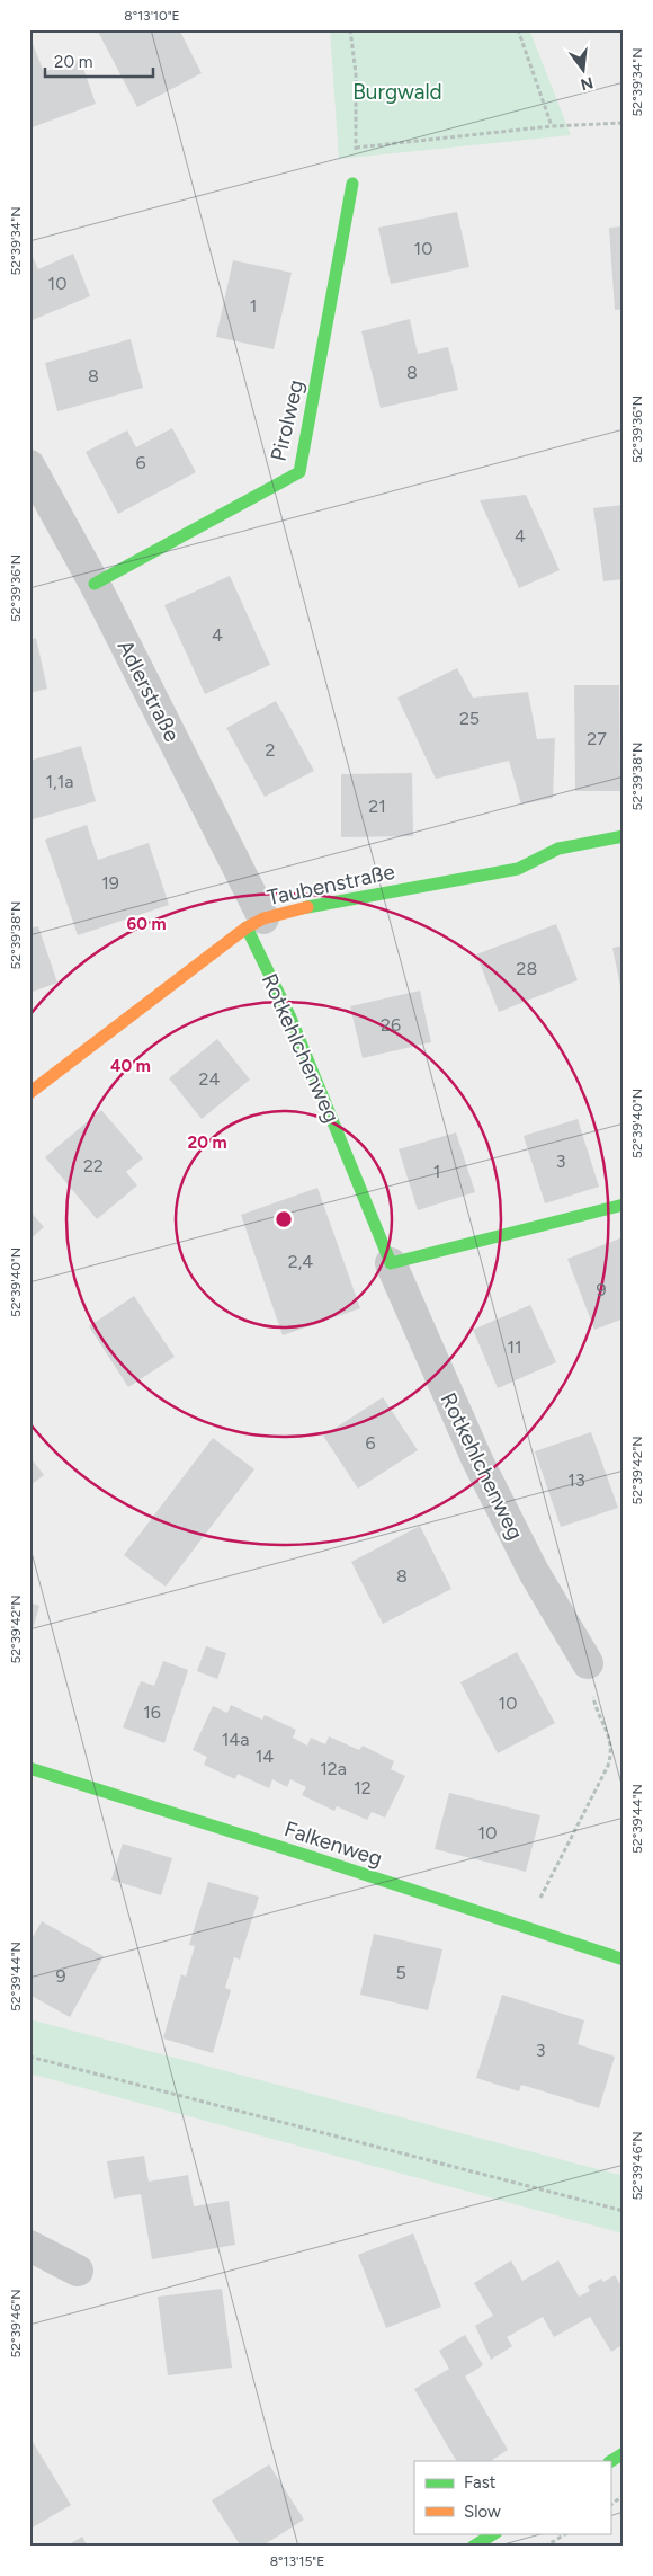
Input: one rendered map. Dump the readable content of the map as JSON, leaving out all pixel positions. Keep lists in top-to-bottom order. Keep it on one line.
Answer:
{"streets":{"street":["Pirolweg","Adlerstraße","Taubenstraße","Rotkehlchenweg","Falkenweg"]},"crossings":[["Pirolweg","Adlerstraße"],["Adlerstraße","Taubenstraße"],["Adlerstraße","Rotkehlchenweg"],["Taubenstraße","Rotkehlchenweg"]],"parks":["Burgwald"],"house_numbers":["10","10","1","8","8","6","4","4","25","27","2","1,1a","21","19","28","26","24","3","22","1","2,4","9","11","6","13","8","10","16","14a","14","12a","12","10","5","9","3"],"legend":["Fast","Slow"],"scale_bar":"20 m","north":"bottom","coordinates":["8°13'10\"E","52°39'34\"N","52°39'36\"N","52°39'38\"N","52°39'40\"N","52°39'42\"N","52°39'44\"N","52°39'46\"N","8°13'15\"E"],"rings":["60 m","40 m","20 m"]}
